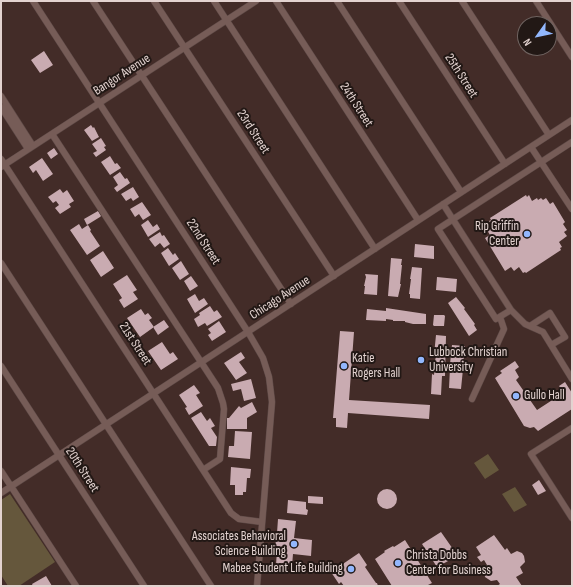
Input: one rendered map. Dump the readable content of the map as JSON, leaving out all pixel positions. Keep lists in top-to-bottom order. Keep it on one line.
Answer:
{"streets":{"street":["Bangor Avenue","25th Street","24th Street","23rd Street","22nd Street","Chicago Avenue","21st Street","20th Street"]},"crossings":[["Bangor Avenue","23rd Street"],["Bangor Avenue","22nd Street"],["Bangor Avenue","21st Street"],["25th Street","Chicago Avenue"],["24th Street","Chicago Avenue"],["23rd Street","Chicago Avenue"],["22nd Street","Chicago Avenue"],["22nd Street","21st Street"],["Chicago Avenue","21st Street"],["Chicago Avenue","20th Street"]],"places":["Rip Griffin Center","Lubbock Christian University","Katie Rogers Hall","Gullo Hall","Associates Behavioral Science Building","Christa Dobbs Center for Business","Mabee Student Life Building"],"north":"bottom left"}
